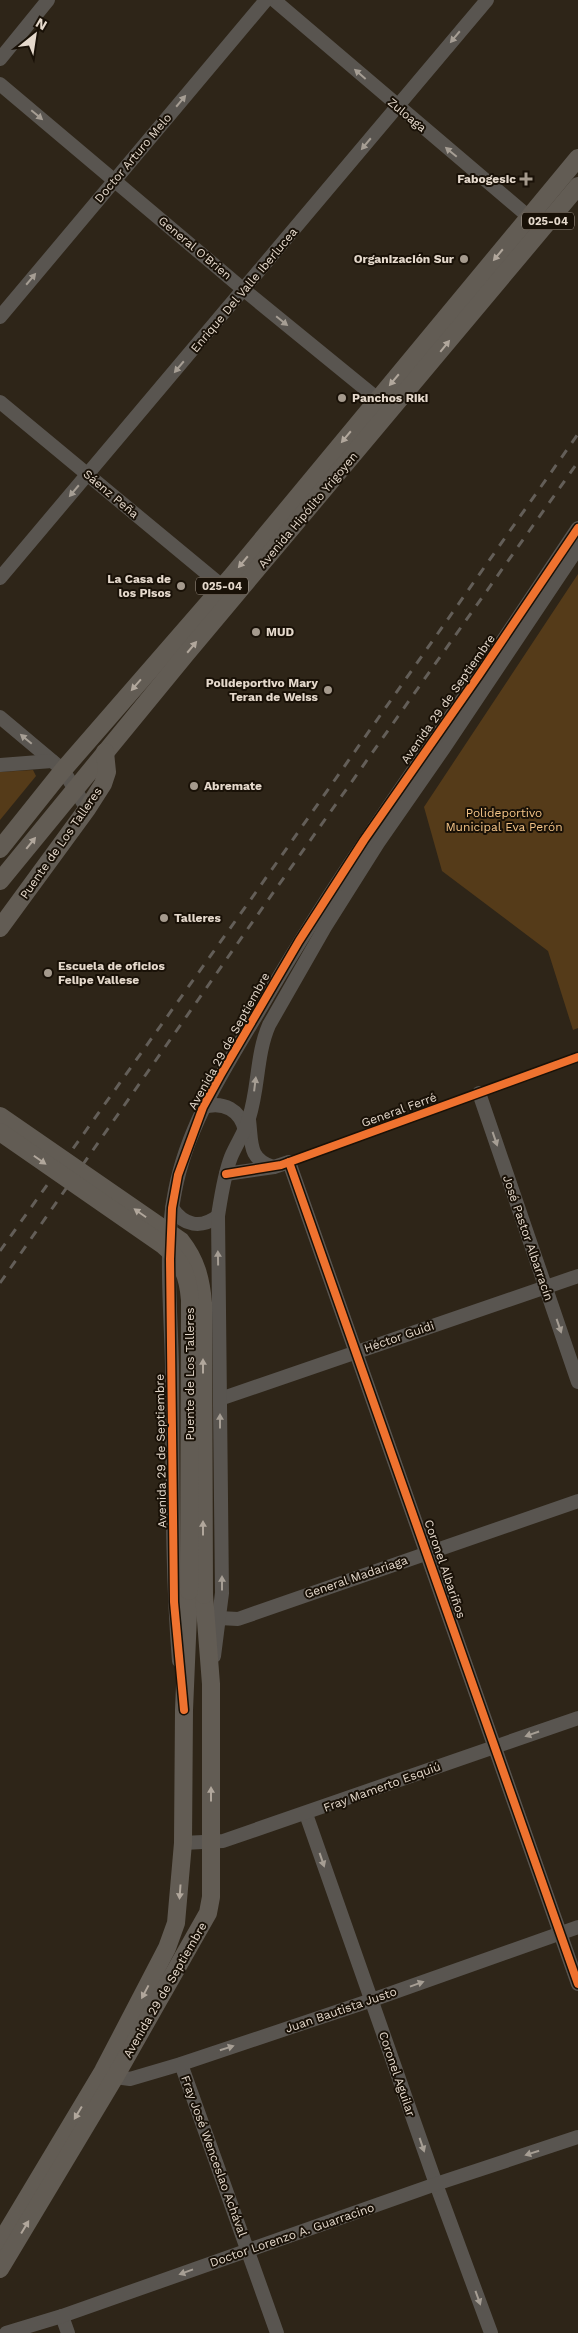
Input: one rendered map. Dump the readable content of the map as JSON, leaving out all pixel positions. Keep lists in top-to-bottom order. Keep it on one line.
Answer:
{"streets":{"main road":["025-04","Avenida Hipólito Yrigoyen","Avenida 29 de Septiembre","Puente de Los Talleres"],"street":["Zuloaga","Doctor Arturo Melo","General O'Brien","Enrique Del Valle Iberlucea","Sáenz Peña","José Pastor Albarracín","Héctor Guidi","Coronel Albariños","General Madariaga","Fray Mamerto Esquiú","Juan Bautista Justo","Coronel Aguilar","Fray José Wenceslao Achával","Doctor Lorenzo A. Guarracino"],"cycle path":["General Ferré"]},"crossings":[["Zuloaga","Enrique Del Valle Iberlucea"],["Zuloaga","Avenida Hipólito Yrigoyen"],["Doctor Arturo Melo","General O'Brien"],["General O'Brien","Enrique Del Valle Iberlucea"],["General O'Brien","Avenida Hipólito Yrigoyen"],["Enrique Del Valle Iberlucea","Sáenz Peña"],["Sáenz Peña","Avenida Hipólito Yrigoyen"],["Avenida Hipólito Yrigoyen","Puente de Los Talleres"],["Avenida 29 de Septiembre","Puente de Los Talleres"],["Avenida 29 de Septiembre","Héctor Guidi"],["Avenida 29 de Septiembre","General Madariaga"],["Avenida 29 de Septiembre","Fray Mamerto Esquiú"],["Avenida 29 de Septiembre","Juan Bautista Justo"],["José Pastor Albarracín","Héctor Guidi"],["Héctor Guidi","Coronel Albariños"],["Coronel Albariños","General Madariaga"],["Coronel Albariños","Fray Mamerto Esquiú"],["Coronel Albariños","Juan Bautista Justo"],["Fray Mamerto Esquiú","Coronel Aguilar"],["Juan Bautista Justo","Coronel Aguilar"],["Juan Bautista Justo","Fray José Wenceslao Achával"],["Coronel Aguilar","Doctor Lorenzo A. Guarracino"],["Fray José Wenceslao Achával","Doctor Lorenzo A. Guarracino"]],"one_way":["Zuloaga","Doctor Arturo Melo","General O'Brien","Enrique Del Valle Iberlucea","José Pastor Albarracín","Juan Bautista Justo","Coronel Aguilar","Doctor Lorenzo A. Guarracino"],"parks":["Polideportivo Municipal Eva Perón"],"places":{"health":["Fabogesic"],"other":["Organización Sur","Panchos Riki","La Casa de los Pisos","MUD","Polideportivo Mary Teran de Weiss","Abremate","Talleres","Escuela de oficios Felipe Vallese"]},"north":"top right"}
